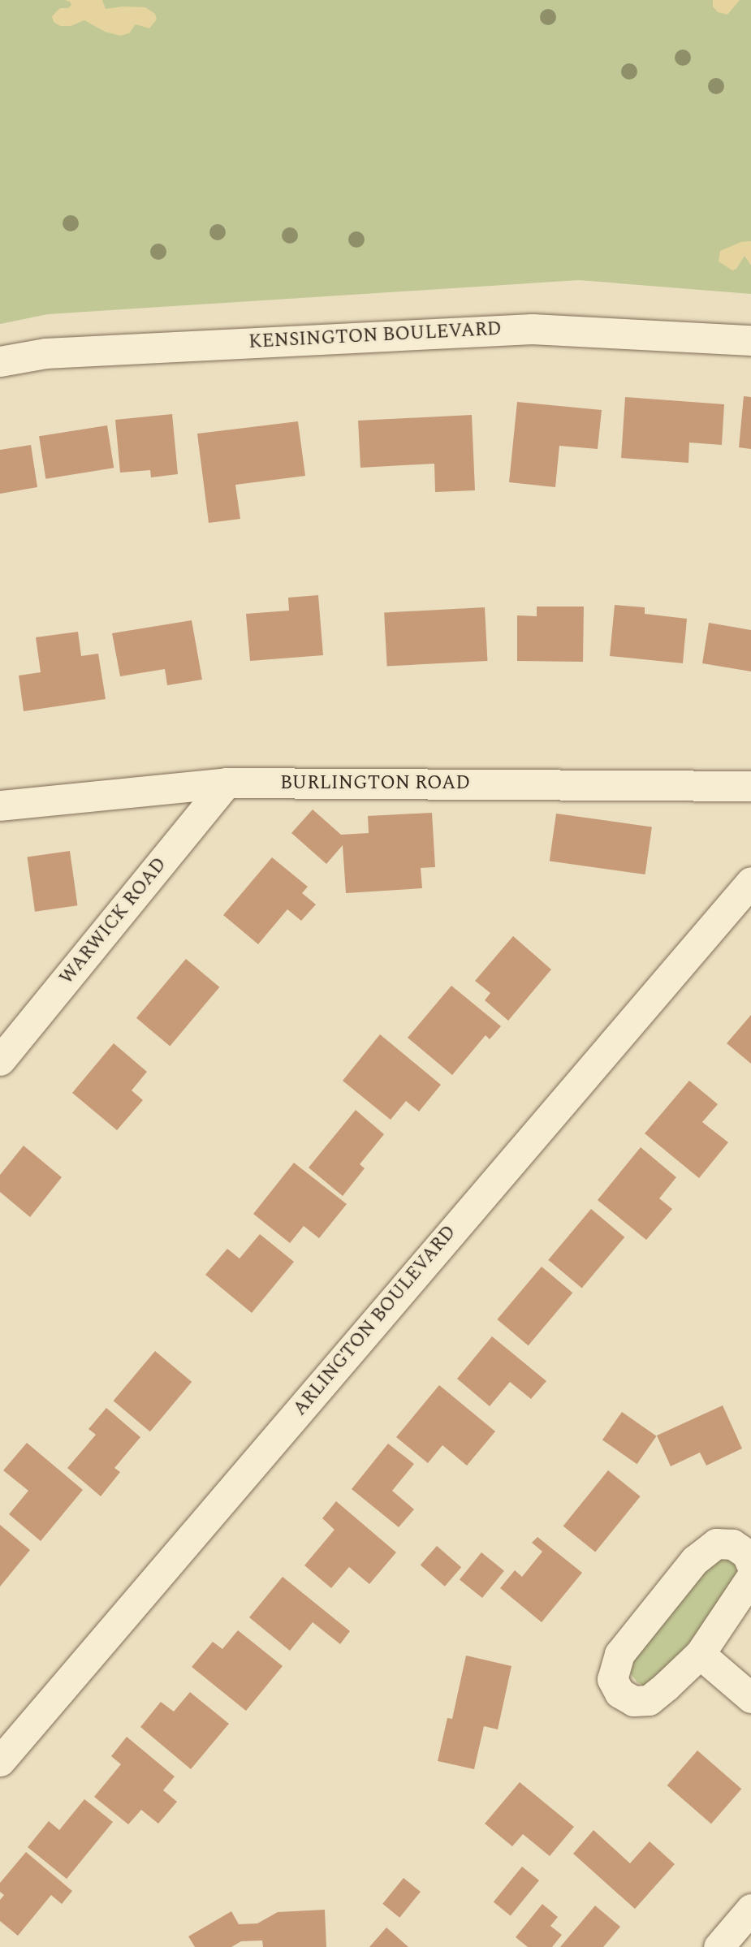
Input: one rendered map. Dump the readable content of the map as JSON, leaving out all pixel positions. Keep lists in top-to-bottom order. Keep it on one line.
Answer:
{"streets":{"street":["KENSINGTON BOULEVARD","BURLINGTON ROAD","WARWICK ROAD","ARLINGTON BOULEVARD"]},"crossings":[["BURLINGTON ROAD","WARWICK ROAD"]]}
